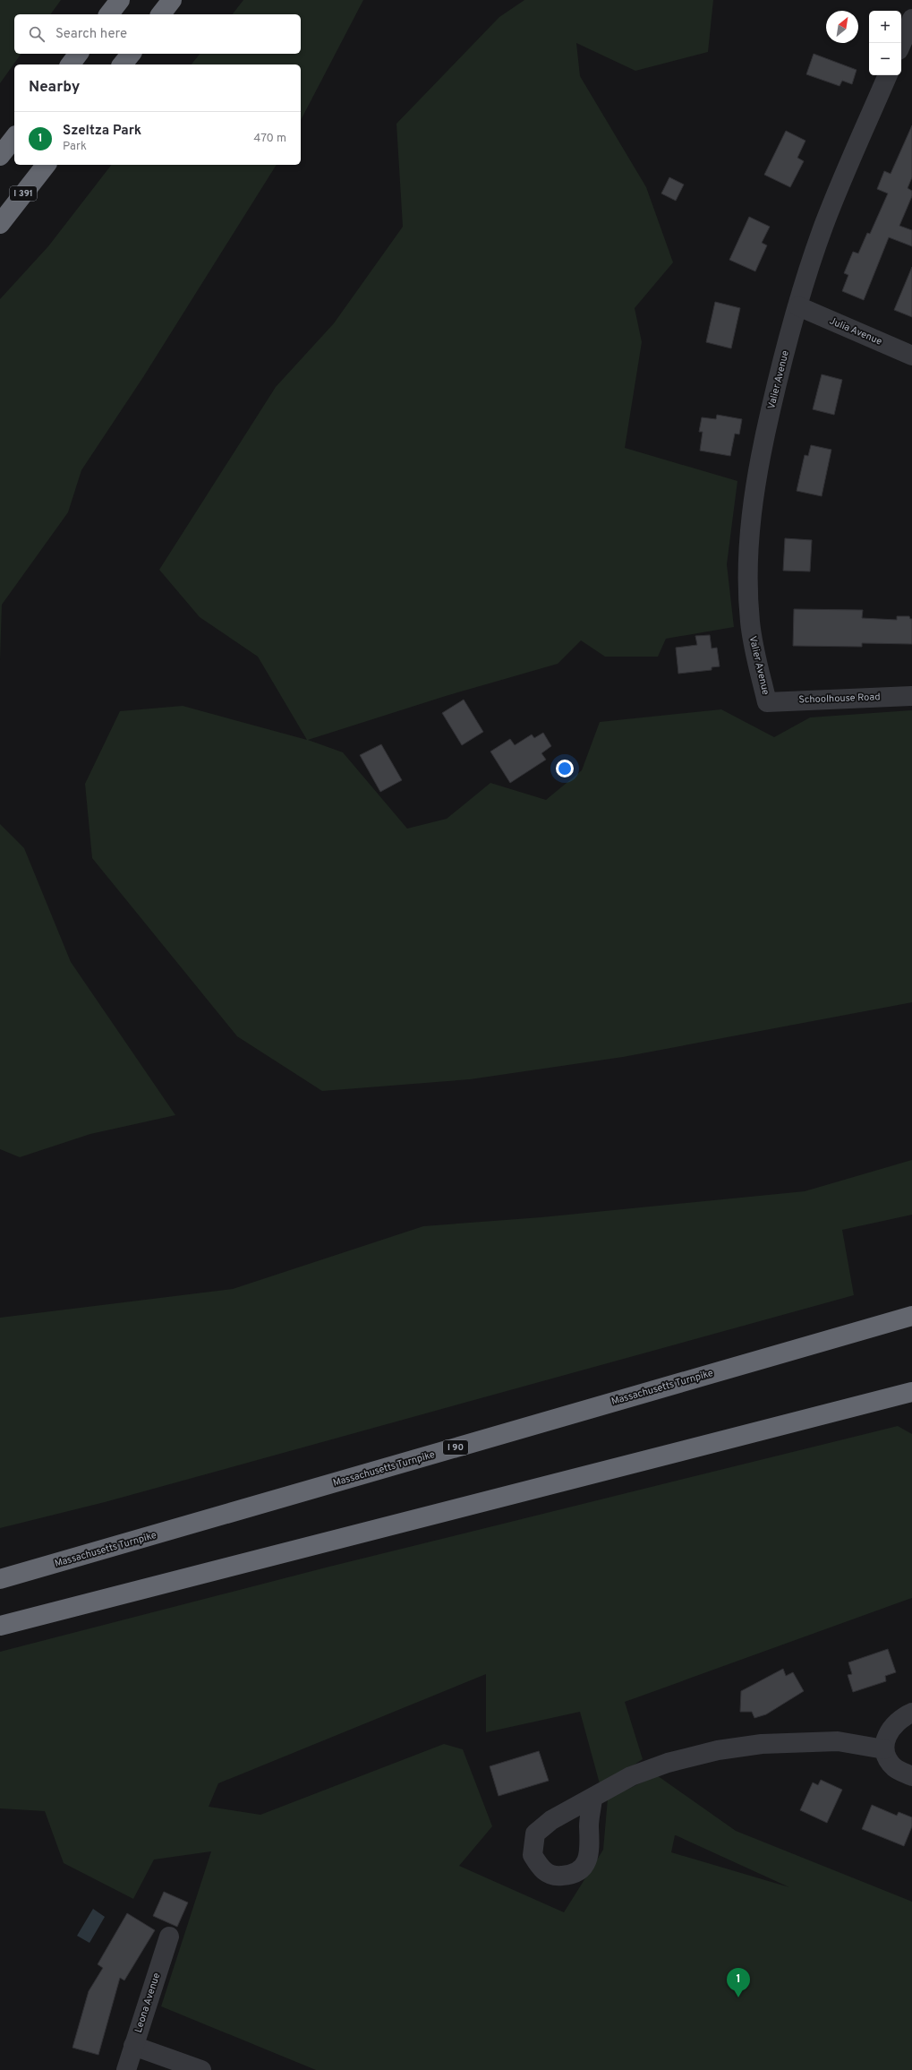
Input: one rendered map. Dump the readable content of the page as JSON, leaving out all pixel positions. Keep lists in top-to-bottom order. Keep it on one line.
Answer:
{"streets":{"highway":["I 391","Massachusetts Turnpike","I 90"],"street":["Julia Avenue","Valier Avenue","Schoolhouse Road","Leona Avenue"]},"crossings":[["Julia Avenue","Valier Avenue"],["Valier Avenue","Schoolhouse Road"]],"north":"top right","page":{"map_buttons":["+","−"],"search":"Search here","heading":"Nearby","list":[{"mark":"1","name":"Szeltza Park","note":"Park","value":"470 m"}],"pins":"1"}}
